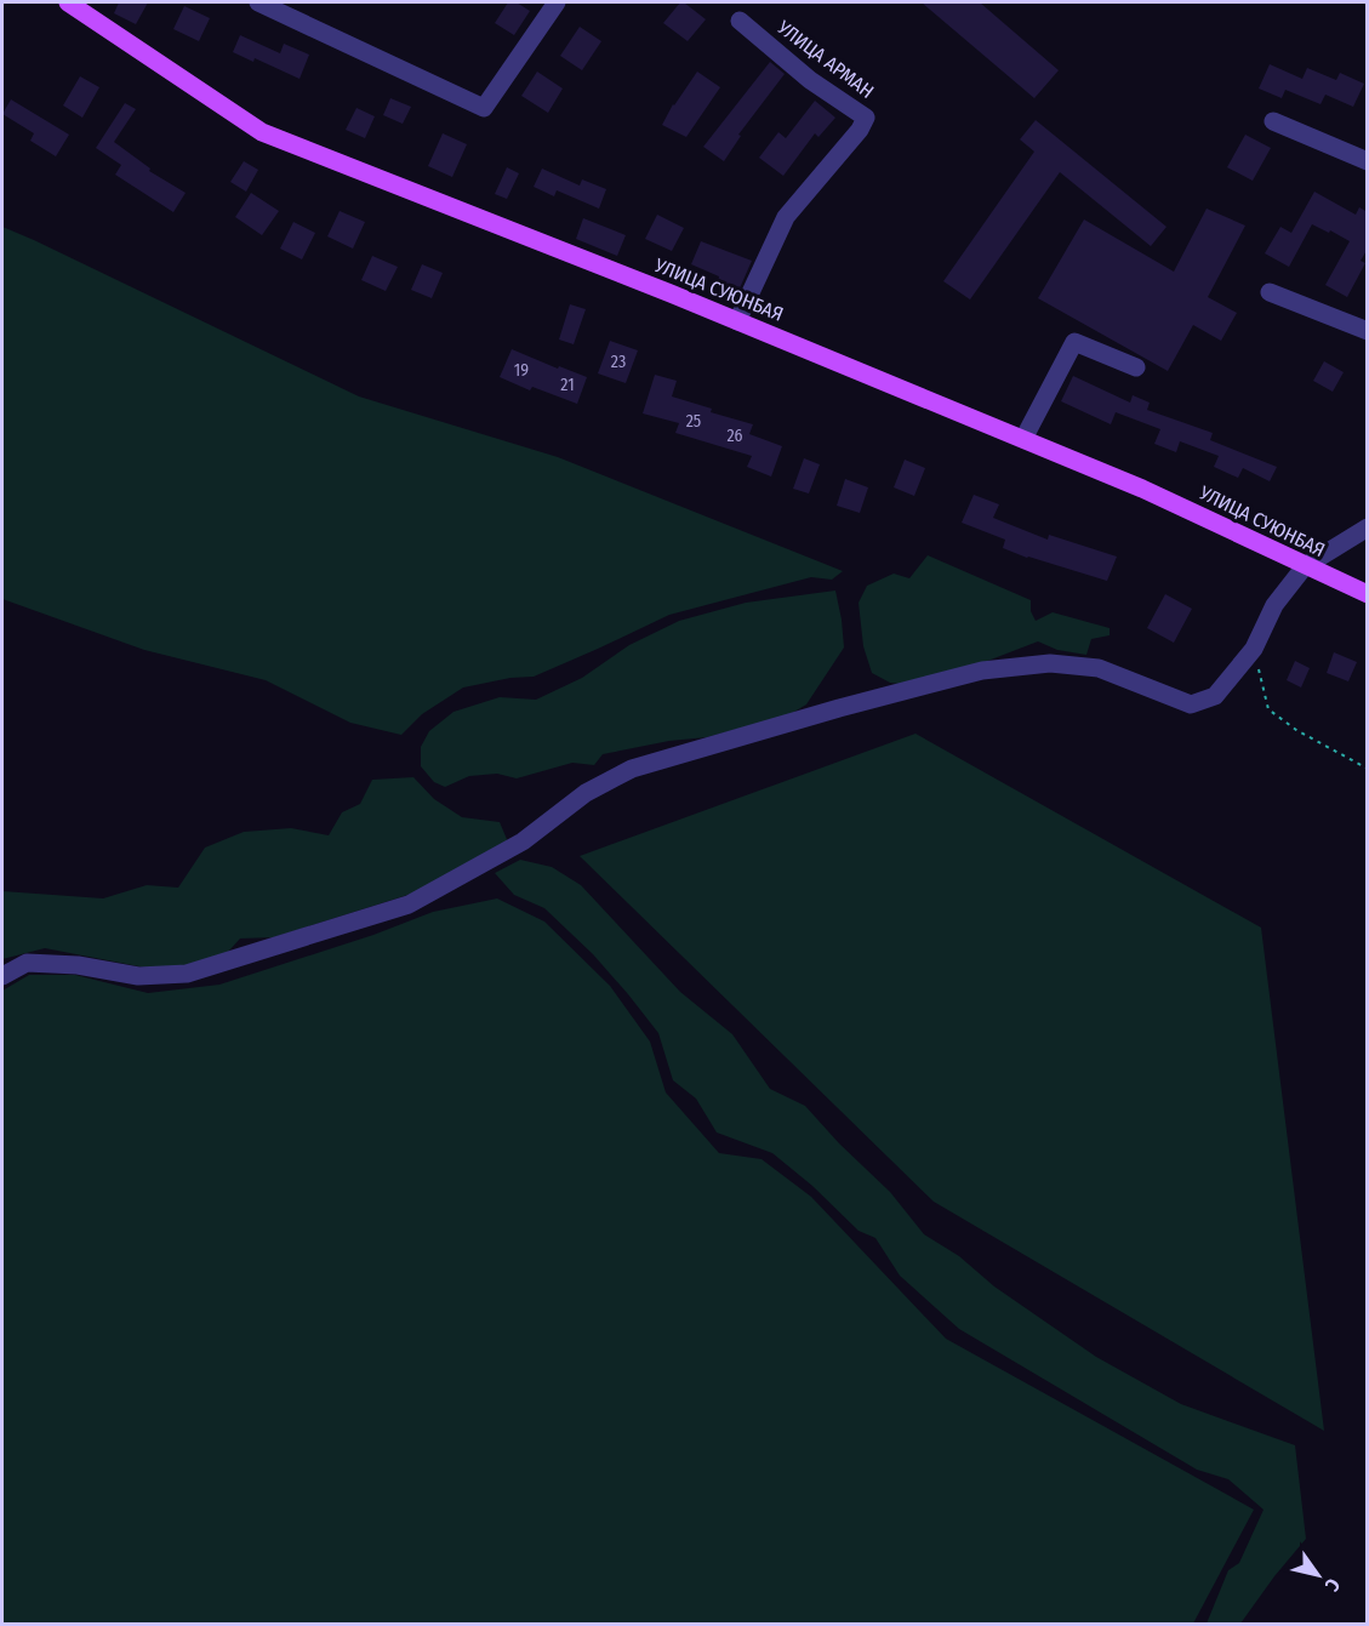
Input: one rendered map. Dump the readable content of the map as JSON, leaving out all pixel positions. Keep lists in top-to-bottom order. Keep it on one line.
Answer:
{"streets":{"main road":["УЛИЦА СУЮНБАЯ"],"street":["УЛИЦА АРМАН"]},"crossings":[["УЛИЦА АРМАН","УЛИЦА СУЮНБАЯ"]],"house_numbers":["23","19","21","25","26"],"north":"bottom right"}
